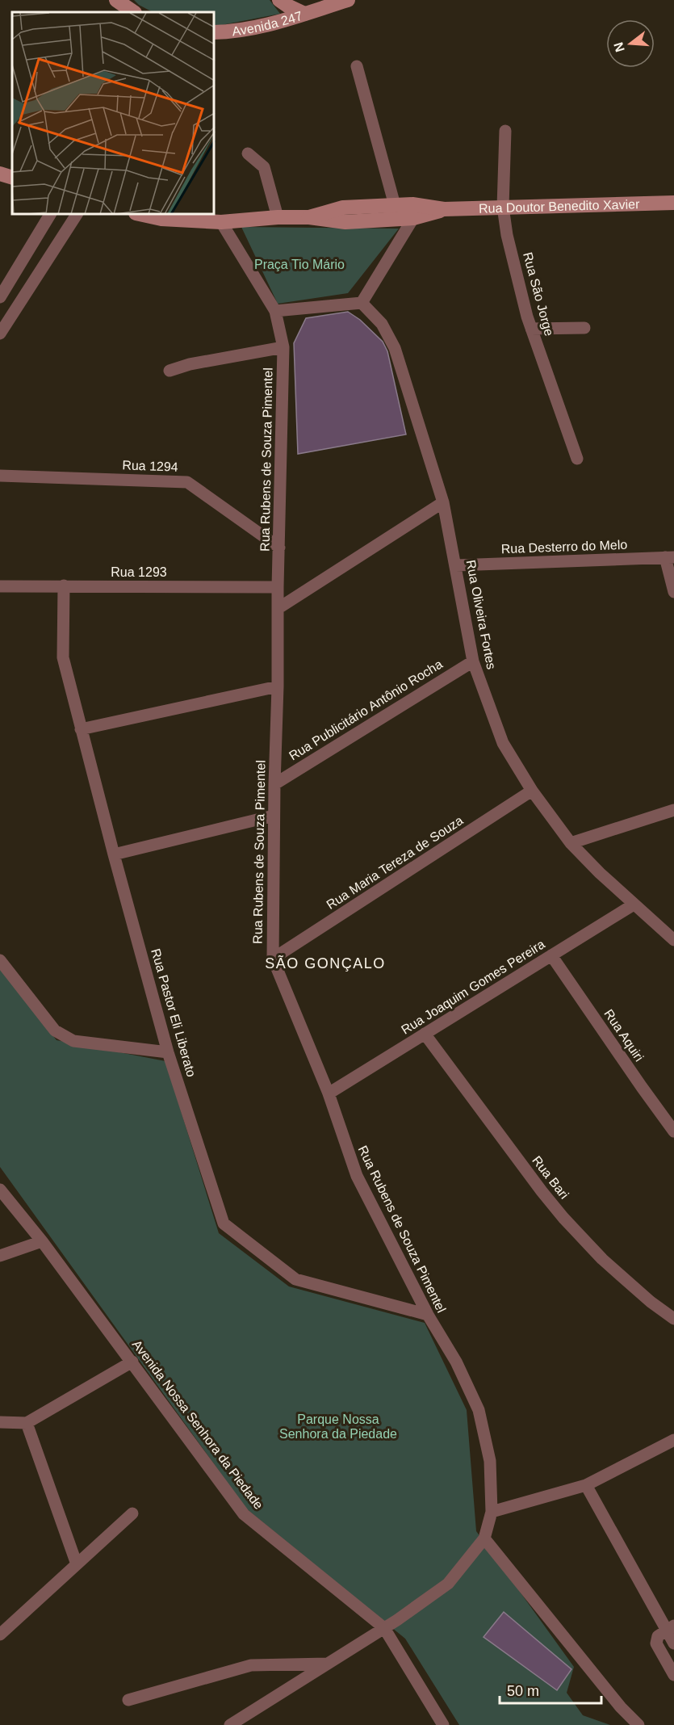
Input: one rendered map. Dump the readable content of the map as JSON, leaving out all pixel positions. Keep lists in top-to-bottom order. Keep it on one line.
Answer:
{"streets":{"street":["Avenida 247","Rua Doutor Benedito Xavier","Rua São Jorge","Rua Rubens de Souza Pimentel","Rua 1294","Rua Desterro do Melo","Rua 1293","Rua Oliveira Fortes","Rua Publicitário Antônio Rocha","Rua Maria Tereza de Souza","Rua Joaquim Gomes Pereira","Rua Pastor Eli Liberato","Rua Aquiri","Rua Bari","Avenida Nossa Senhora da Piedade"]},"crossings":[["Rua Doutor Benedito Xavier","Rua São Jorge"],["Rua Doutor Benedito Xavier","Rua Rubens de Souza Pimentel"],["Rua Rubens de Souza Pimentel","Rua 1294"],["Rua Rubens de Souza Pimentel","Rua 1293"],["Rua Rubens de Souza Pimentel","Rua Publicitário Antônio Rocha"],["Rua Rubens de Souza Pimentel","Rua Maria Tereza de Souza"],["Rua Rubens de Souza Pimentel","Rua Joaquim Gomes Pereira"],["Rua Rubens de Souza Pimentel","Rua Pastor Eli Liberato"],["Rua Rubens de Souza Pimentel","Avenida Nossa Senhora da Piedade"],["Rua Desterro do Melo","Rua Oliveira Fortes"],["Rua 1293","Rua Pastor Eli Liberato"],["Rua Oliveira Fortes","Rua Publicitário Antônio Rocha"],["Rua Oliveira Fortes","Rua Maria Tereza de Souza"],["Rua Oliveira Fortes","Rua Joaquim Gomes Pereira"],["Rua Joaquim Gomes Pereira","Rua Aquiri"],["Rua Joaquim Gomes Pereira","Rua Bari"]],"districts":["SÃO GONÇALO"],"parks":["Praça Tio Mário","Parque Nossa Senhora da Piedade"],"scale_bar":"50 m","north":"left"}
